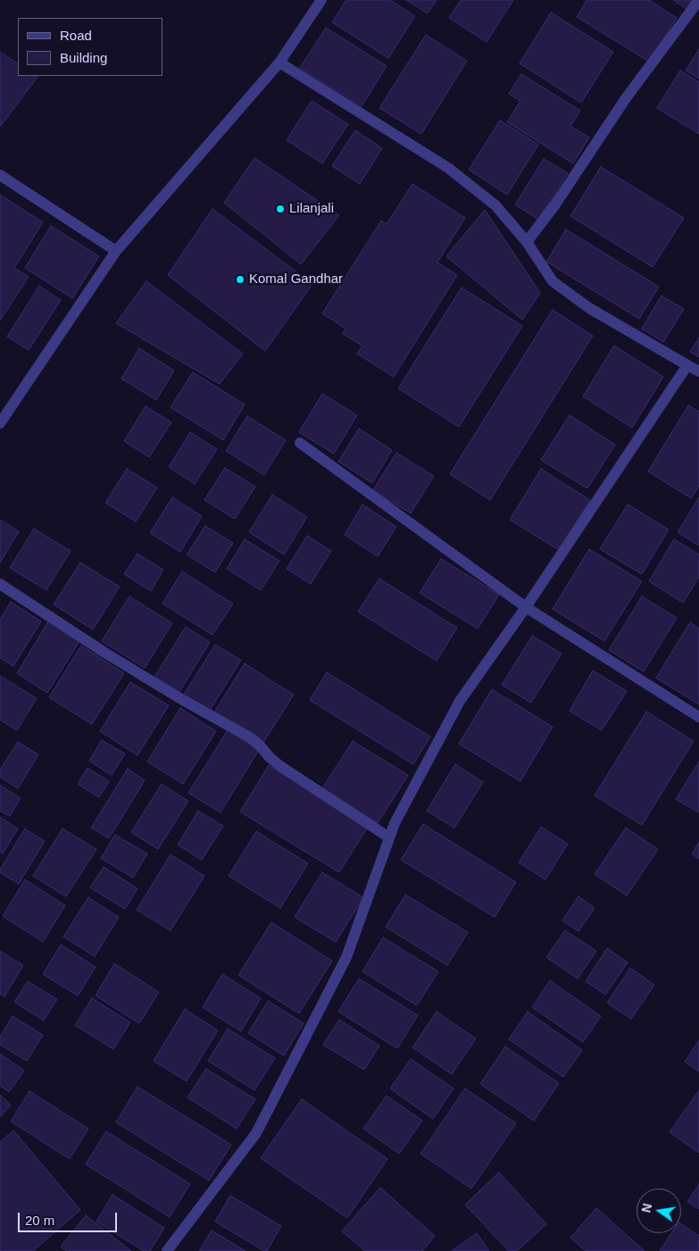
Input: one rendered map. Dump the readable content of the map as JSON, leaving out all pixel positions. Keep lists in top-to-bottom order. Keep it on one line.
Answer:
{"places":["Lilanjali","Komal Gandhar"],"legend":["Road","Building"],"scale_bar":"20 m","north":"left"}
